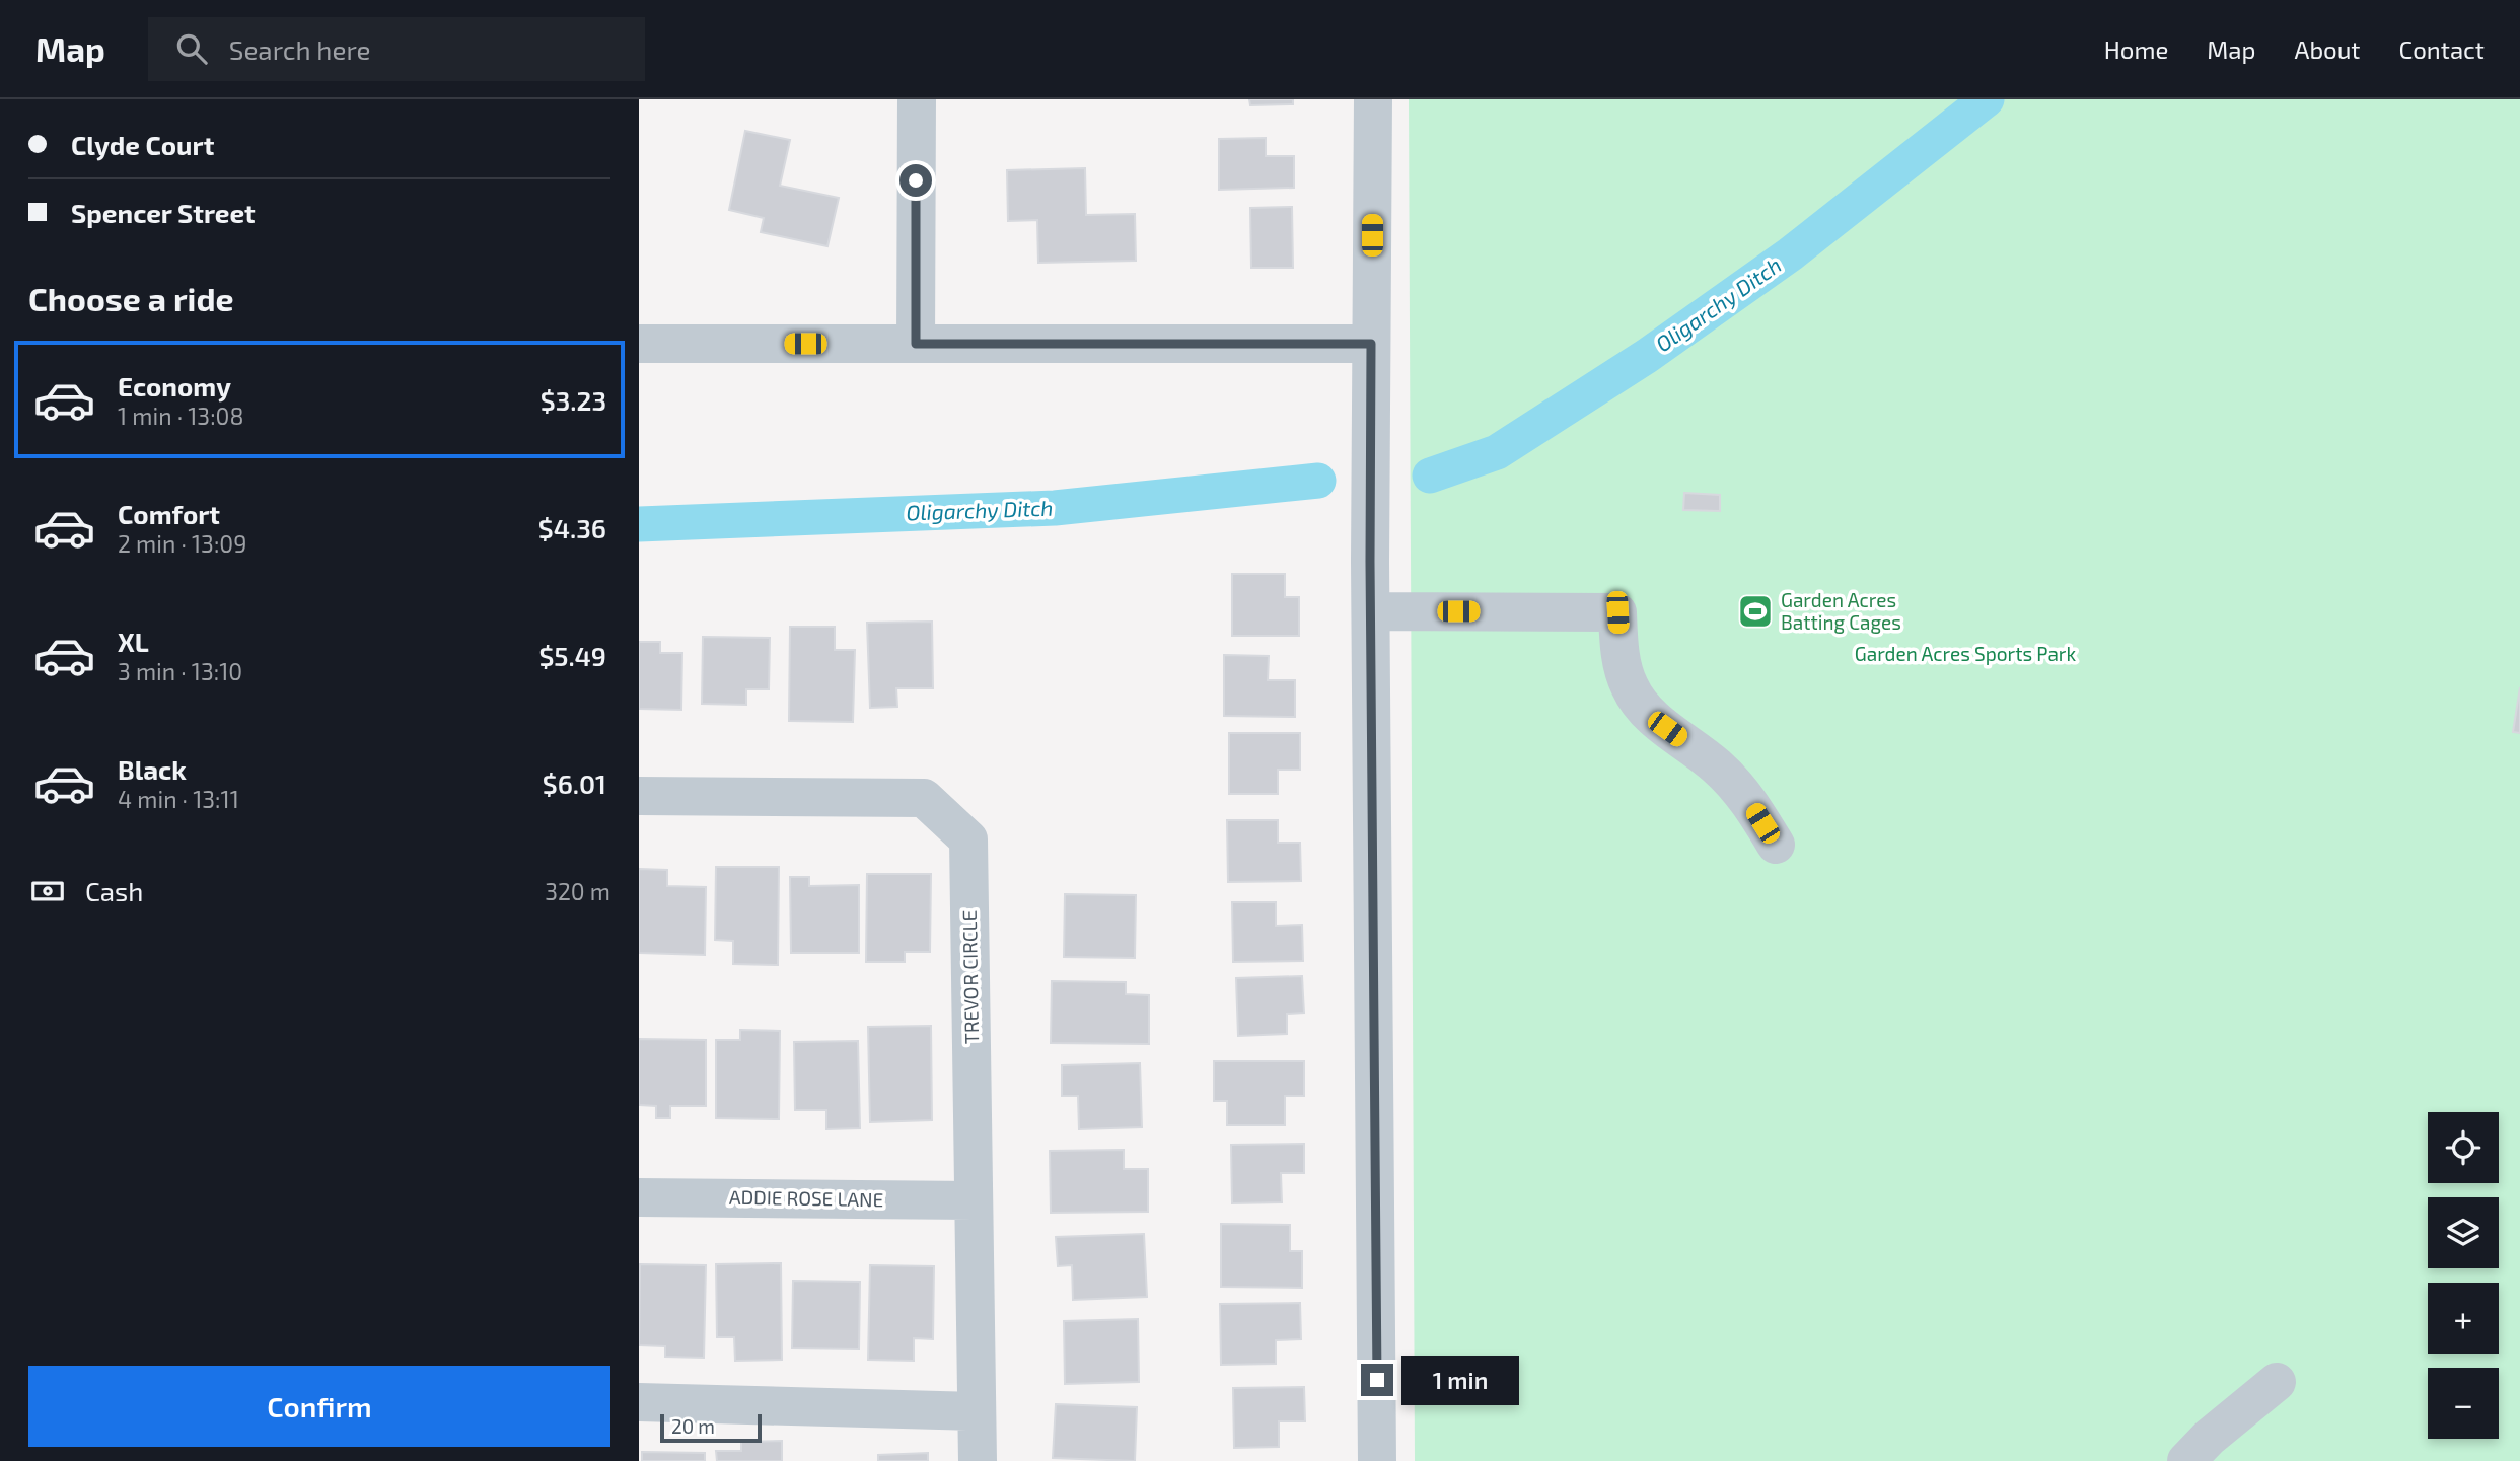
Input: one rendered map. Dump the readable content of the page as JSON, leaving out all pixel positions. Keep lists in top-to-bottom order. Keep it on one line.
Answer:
{"streets":{"street":["TREVOR CIRCLE","ADDIE ROSE LANE"]},"crossings":[["TREVOR CIRCLE","ADDIE ROSE LANE"]],"water":["Oligarchy Ditch"],"parks":["Garden Acres Sports Park"],"places":{"sports":["Garden Acres Batting Cages"]},"scale_bar":"20 m","page":{"header":"Map","search":"Search here","nav":["Home","Map","About","Contact"],"banner":["Clyde Court","Spencer Street"],"heading":"Choose a ride","list":[{"name":"Economy","note":"1 min · 13:08","value":"$3.23"},{"name":"Comfort","note":"2 min · 13:09","value":"$4.36"},{"name":"XL","note":"3 min · 13:10","value":"$5.49"},{"name":"Black","note":"4 min · 13:11","value":"$6.01"}],"pay":["Cash","320 m"],"map_buttons":["+","−"],"buttons":"Confirm","bubble":"1 min","scale":"20 m"}}
